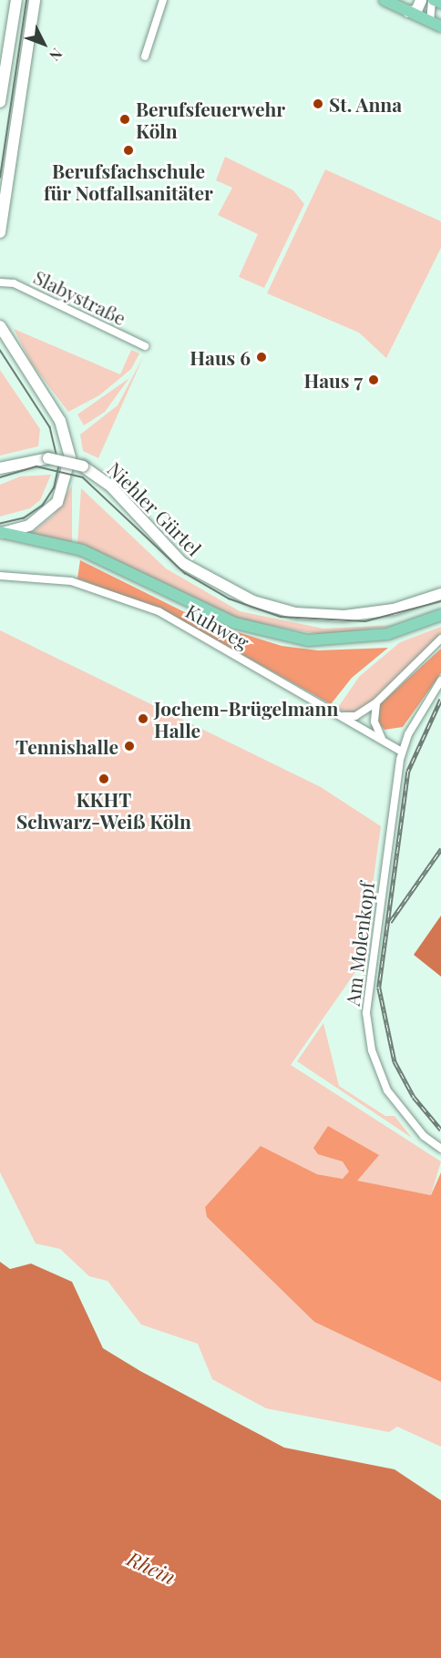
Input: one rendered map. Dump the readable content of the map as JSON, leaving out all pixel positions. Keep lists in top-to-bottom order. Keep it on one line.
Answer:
{"streets":{"main road":["Niehler Gürtel"],"street":["Slabystraße","Kuhweg","Am Molenkopf"]},"crossings":[["Kuhweg","Am Molenkopf"]],"water":["Rhein"],"places":["St. Anna","Berufsfeuerwehr Köln","Berufsfachschule für Notfallsanitäter","Haus 6","Haus 7","Jochem-Brügelmann Halle","Tennishalle","KKHT Schwarz-Weiß Köln"],"north":"bottom right"}
